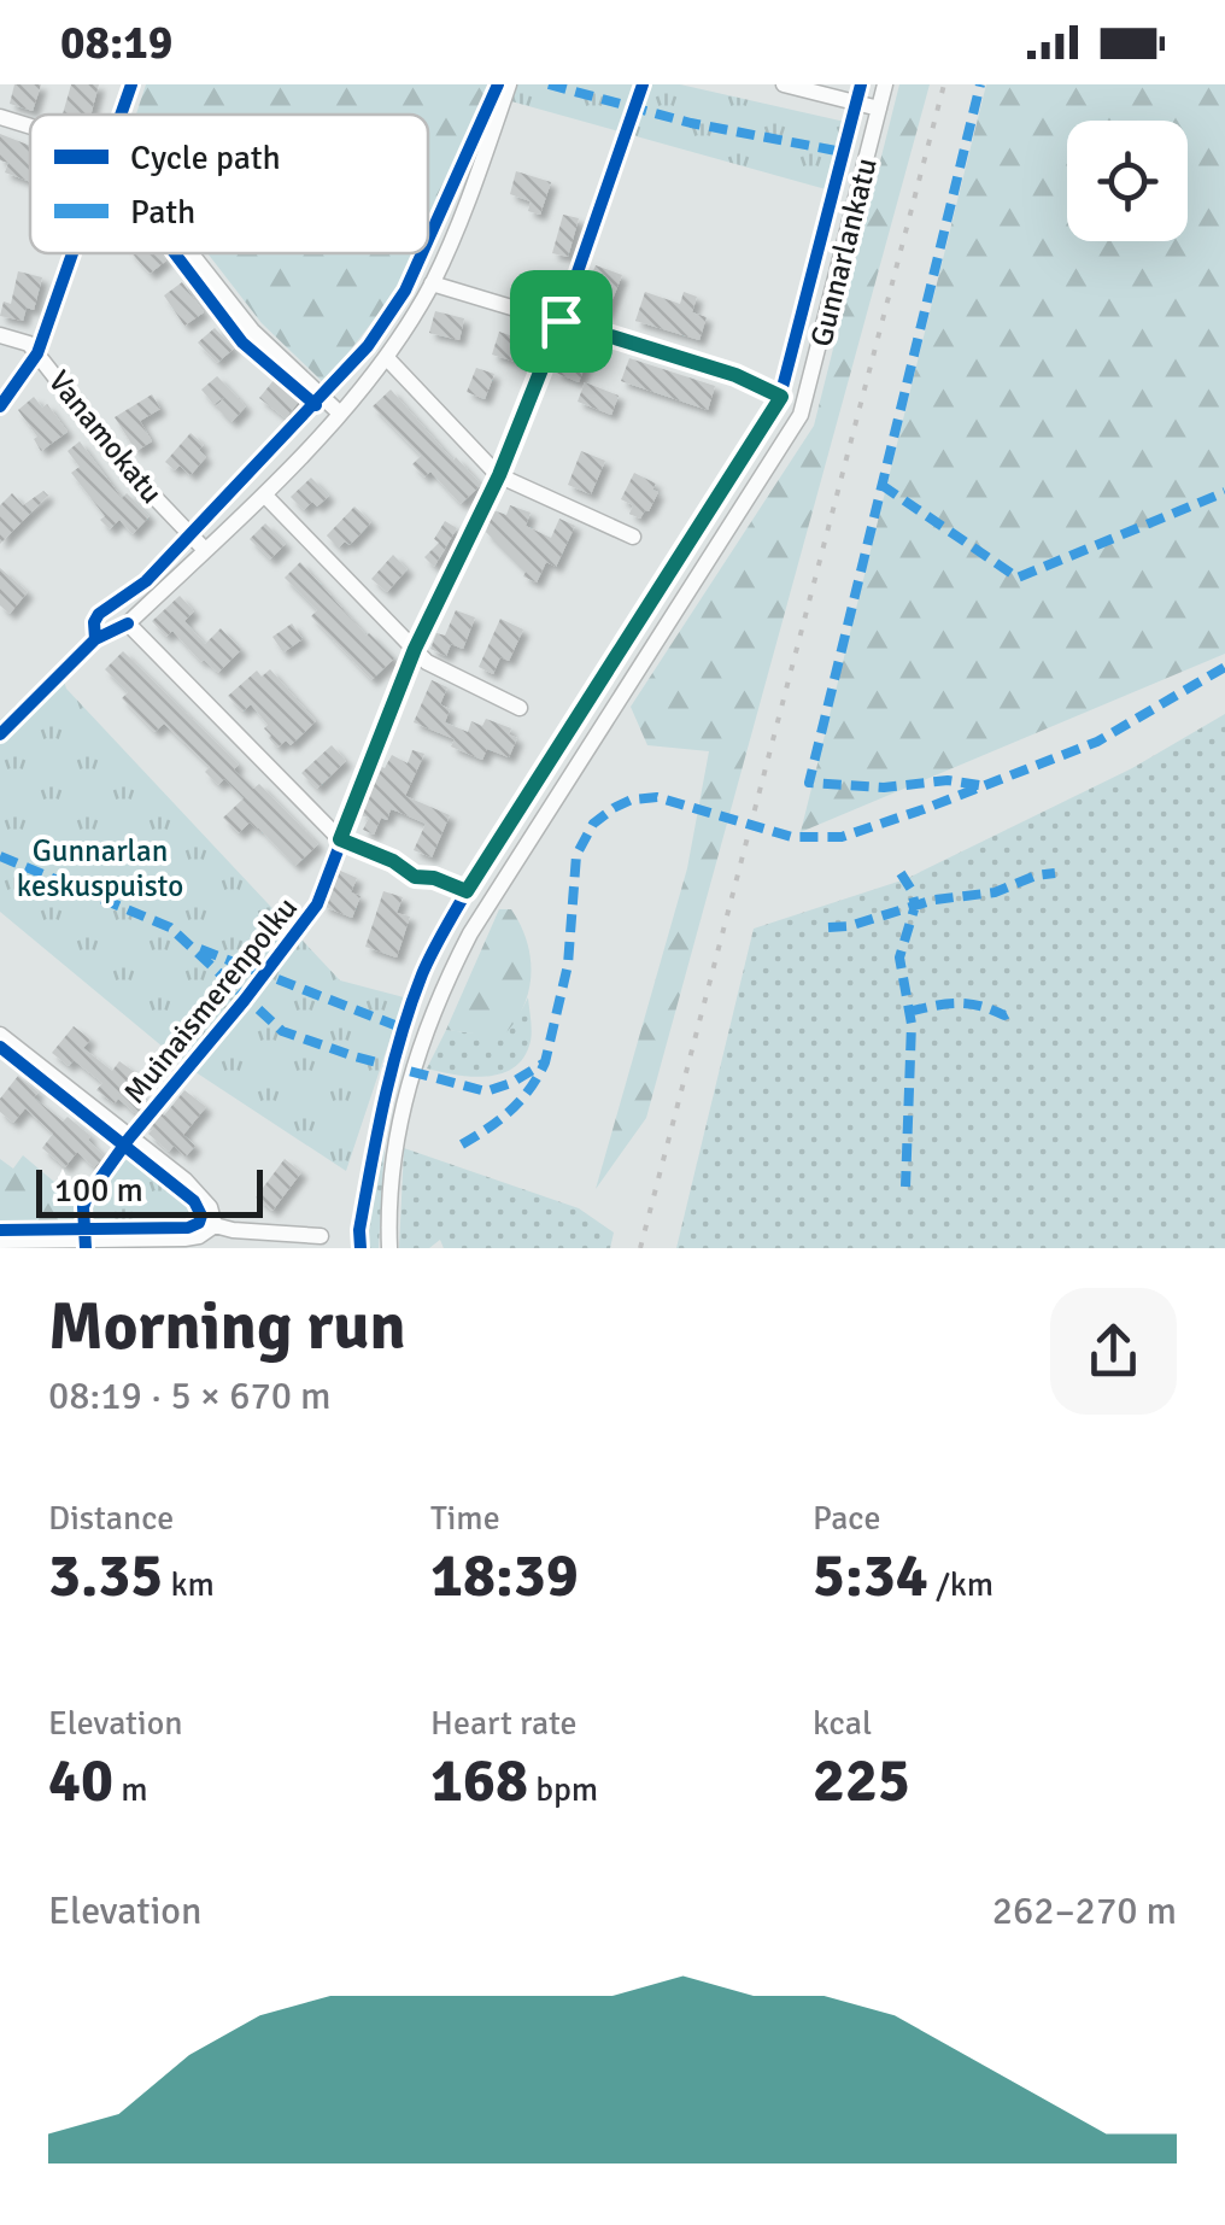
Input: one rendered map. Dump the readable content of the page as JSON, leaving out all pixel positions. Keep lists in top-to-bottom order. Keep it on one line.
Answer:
{"streets":{"street":["Gunnarlankatu","Vanamokatu"],"cycle path":["Muinaismerenpolku"]},"parks":["Gunnarlan keskuspuisto"],"legend":["Cycle path","Path"],"scale_bar":"100 m","page":{"status":"08:19","scale":"100 m","heading":["Morning run","08:19 · 5 × 670 m"],"stats":[["Distance","3.35 km"],["Time","18:39"],["Pace","5:34 /km"],["Elevation","40 m"],["Heart rate","168 bpm"],["kcal","225"]],"chart":["Elevation","262–270 m"]}}
